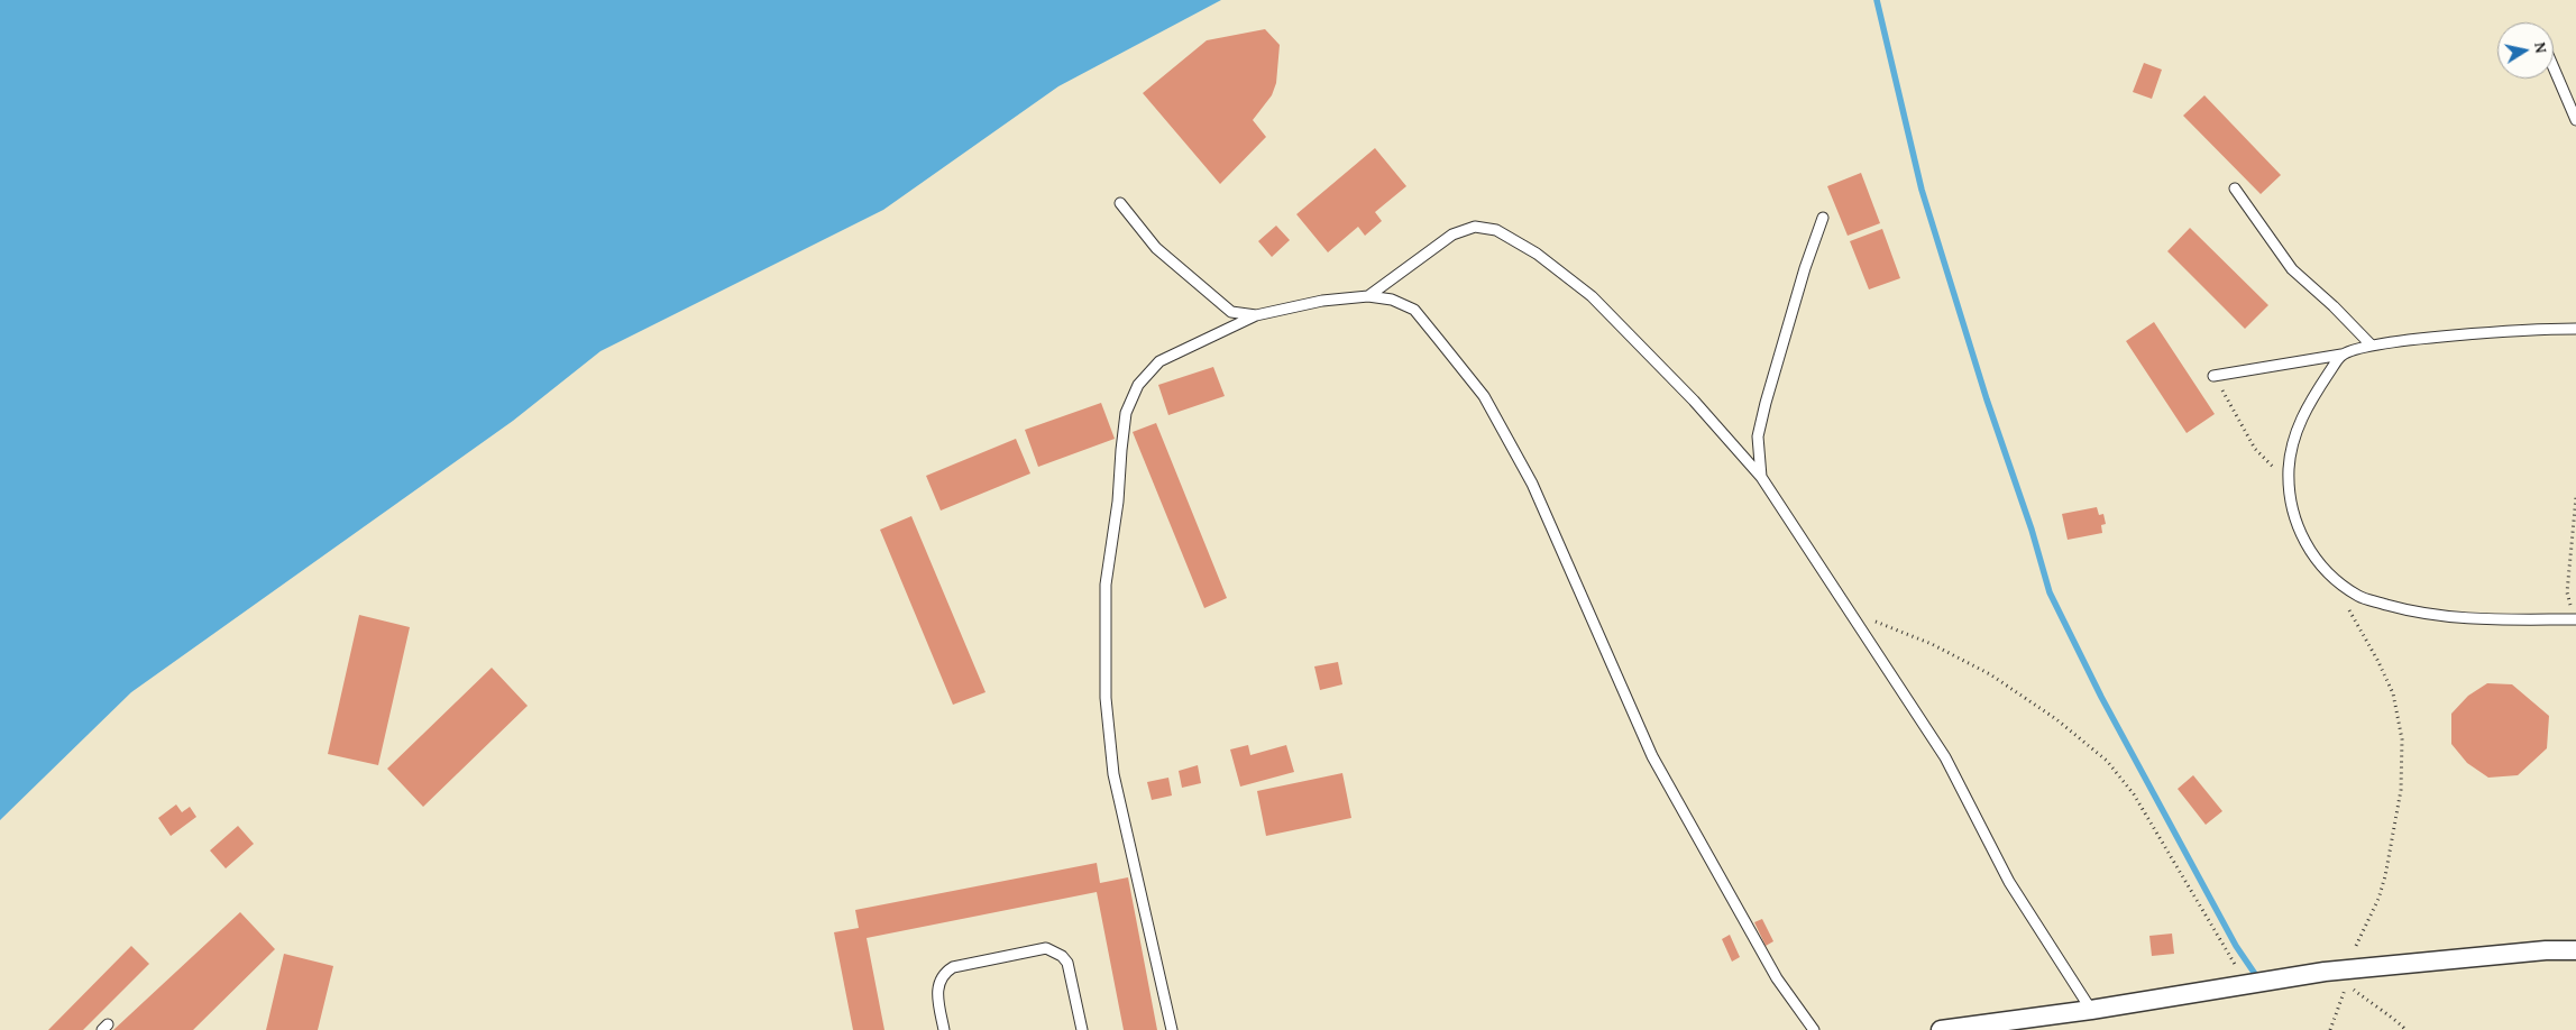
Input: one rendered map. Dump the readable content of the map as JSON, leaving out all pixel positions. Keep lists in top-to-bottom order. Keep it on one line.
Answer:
{"north":"right"}
